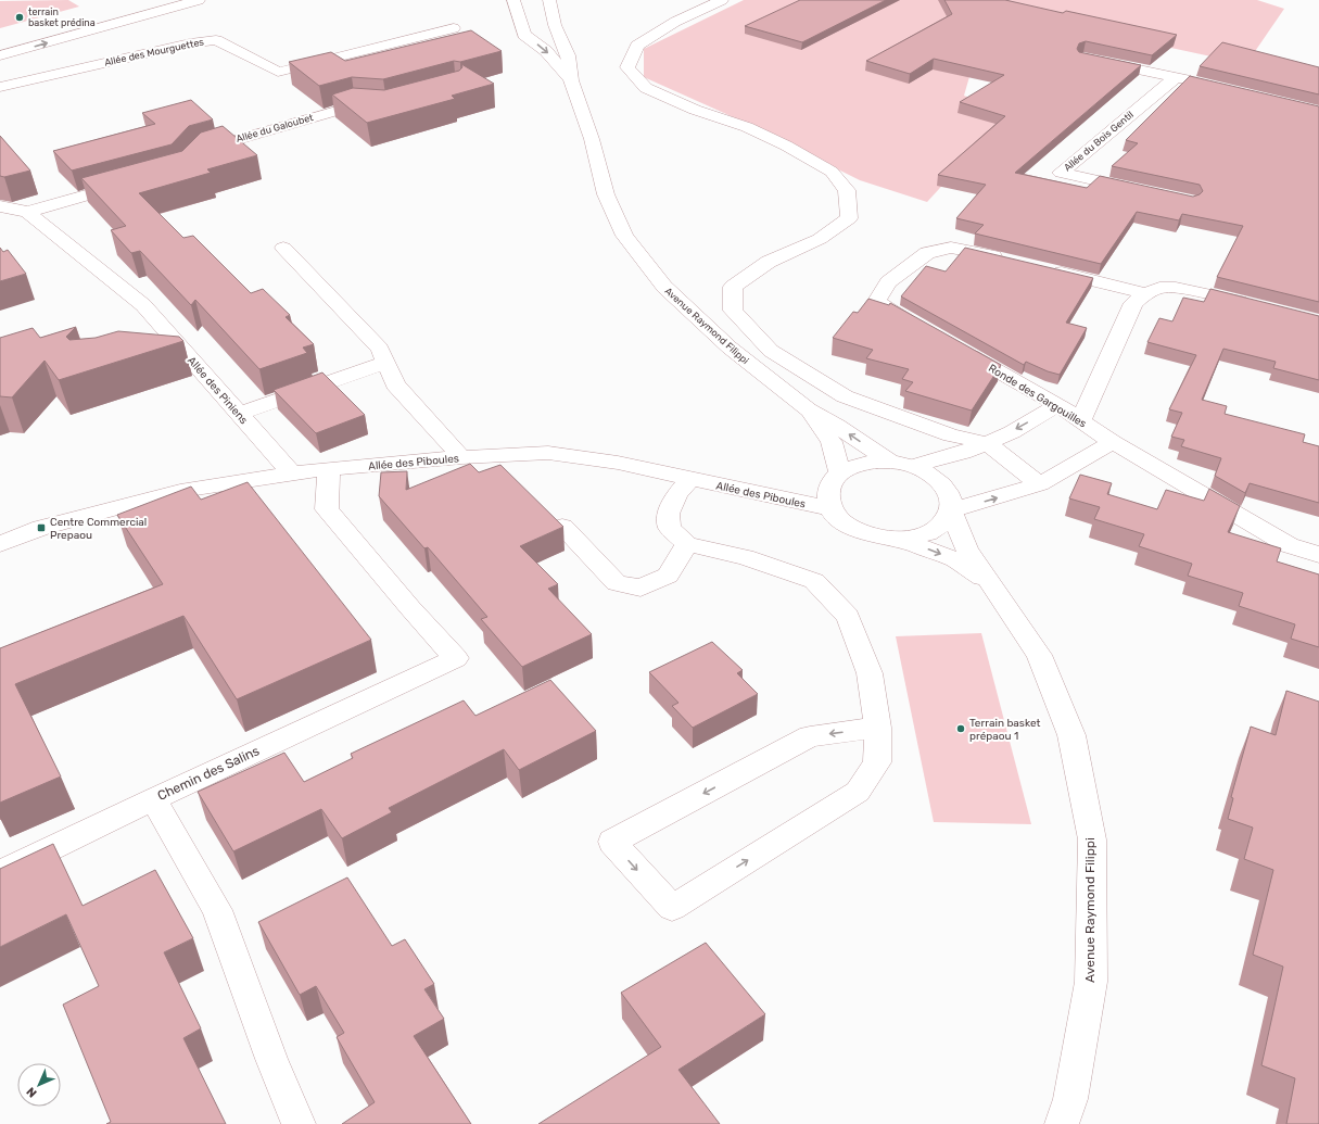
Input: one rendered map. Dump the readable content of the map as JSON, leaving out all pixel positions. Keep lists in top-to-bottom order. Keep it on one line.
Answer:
{"streets":{"street":["Allée des Mourguettes","Allée du Galoubet","Allée du Bois Gentil","Avenue Raymond Filippi","Allée des Piniens","Ronde des Gargouilles","Allée des Piboules","Chemin des Salins"]},"crossings":[["Avenue Raymond Filippi","Allée des Piboules"],["Allée des Piniens","Allée des Piboules"],["Allée des Piboules","Chemin des Salins"]],"places":{"other":["terrain basket prédina","Terrain basket prépaou 1"],"transit":["Centre Commercial Prepaou"]},"north":"bottom left"}
